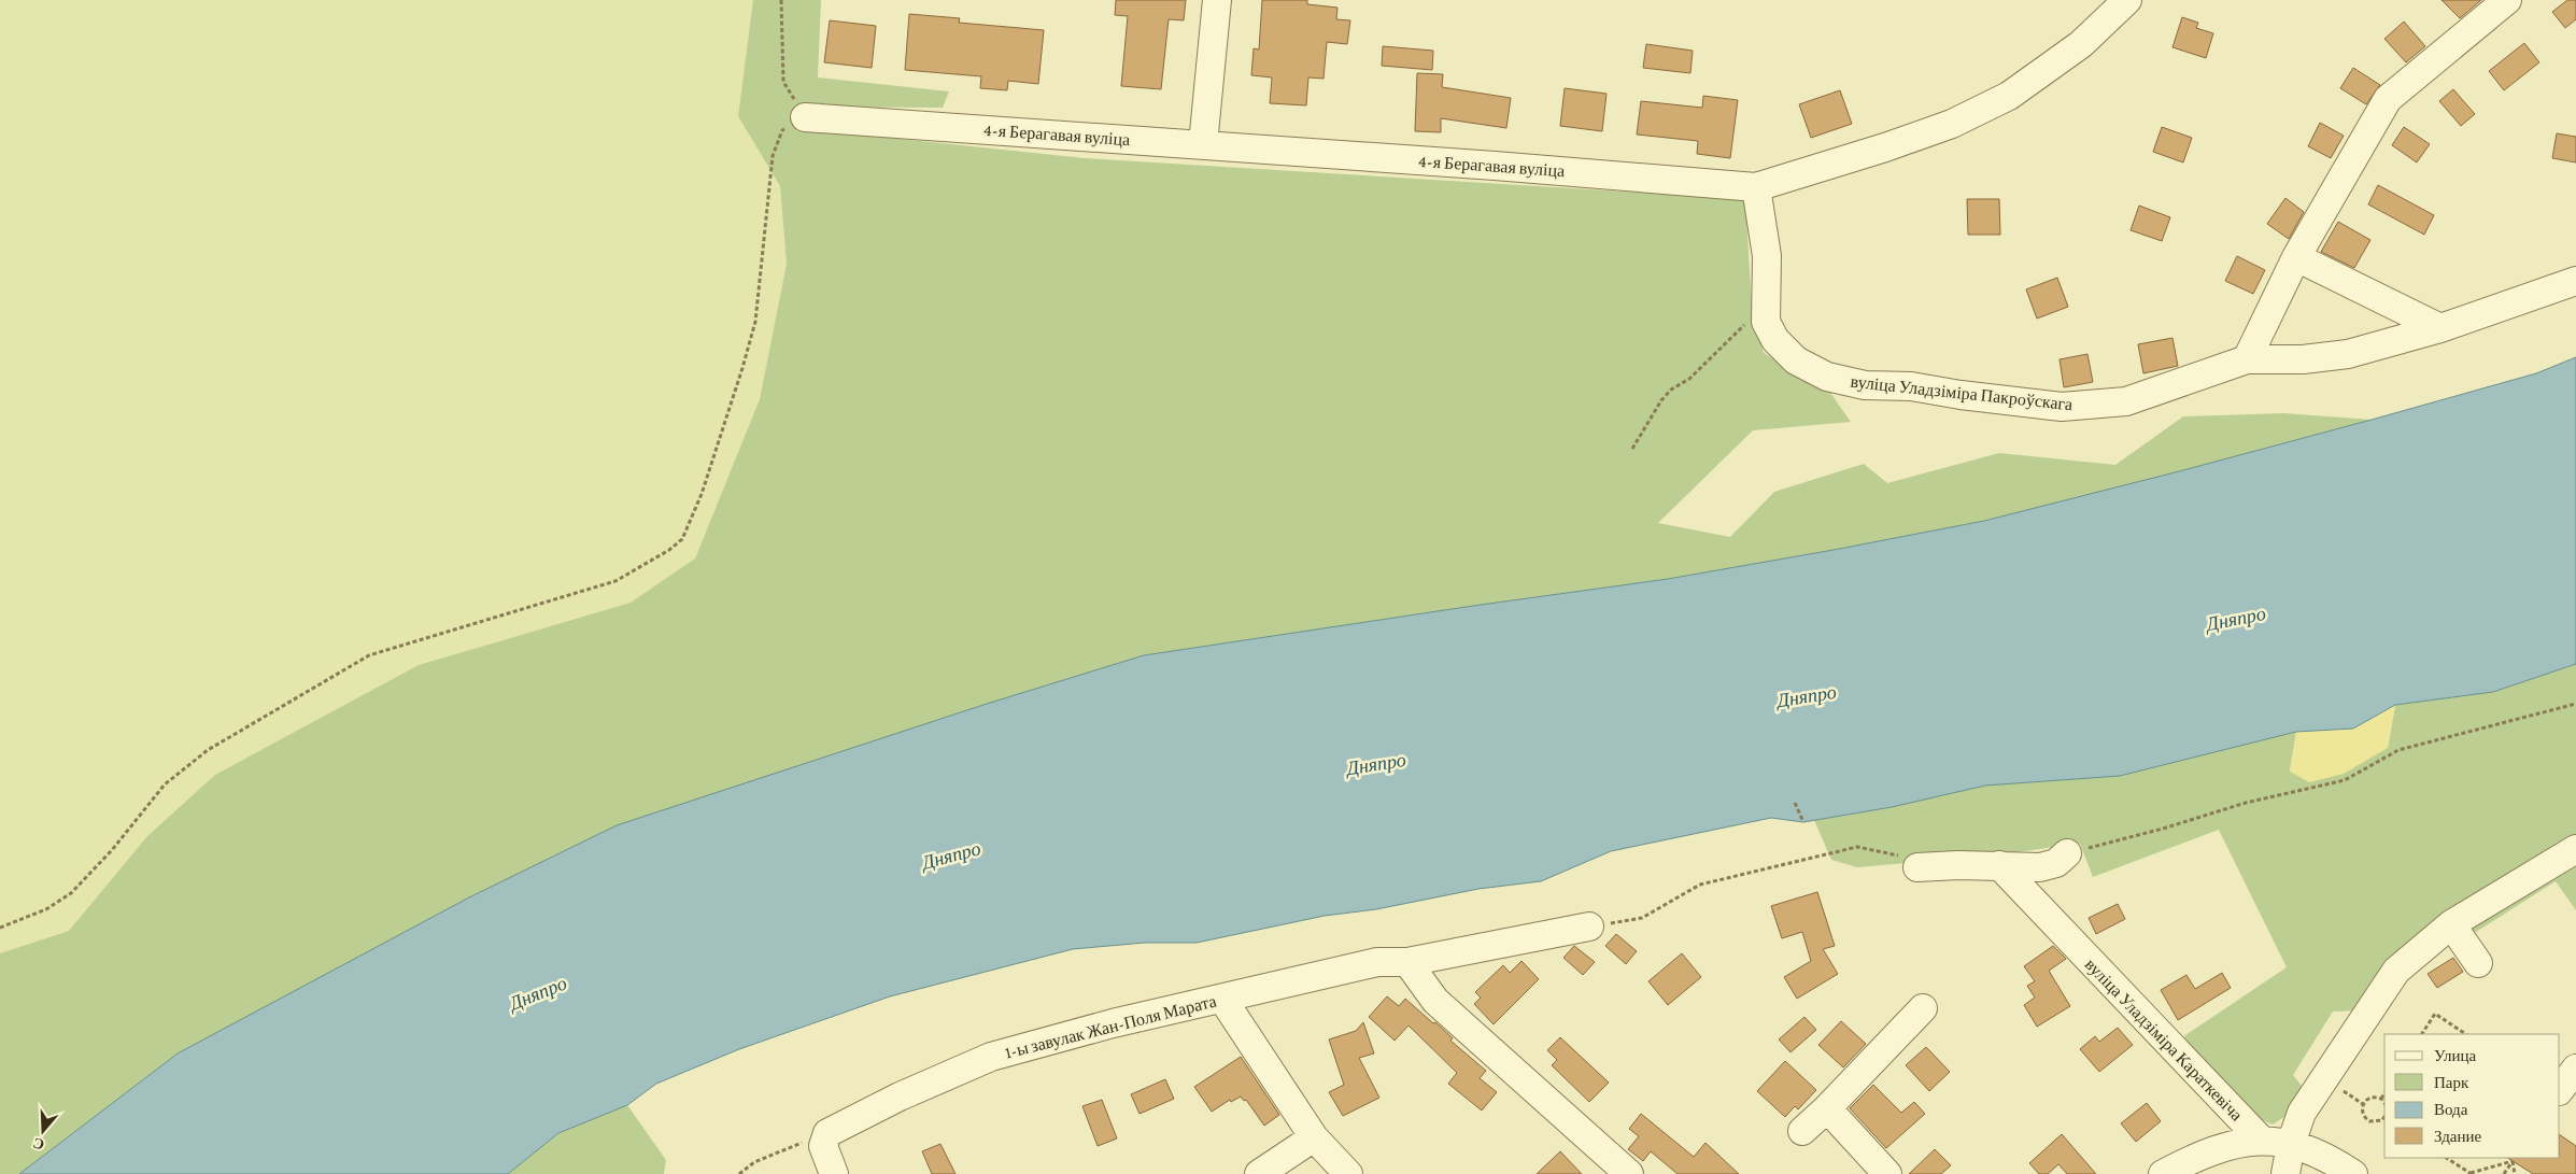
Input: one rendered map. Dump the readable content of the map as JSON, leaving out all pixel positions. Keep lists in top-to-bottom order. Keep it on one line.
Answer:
{"streets":{"street":["4-я Берагавая вуліца","вуліца Уладзіміра Пакроўскага","1-ы завулак Жан-Поля Марата","вуліца Уладзіміра Караткевіча"]},"crossings":[["4-я Берагавая вуліца","вуліца Уладзіміра Пакроўскага"]],"water":["Дняпро"],"legend":["Улица","Парк","Вода","Здание"],"north":"bottom"}
